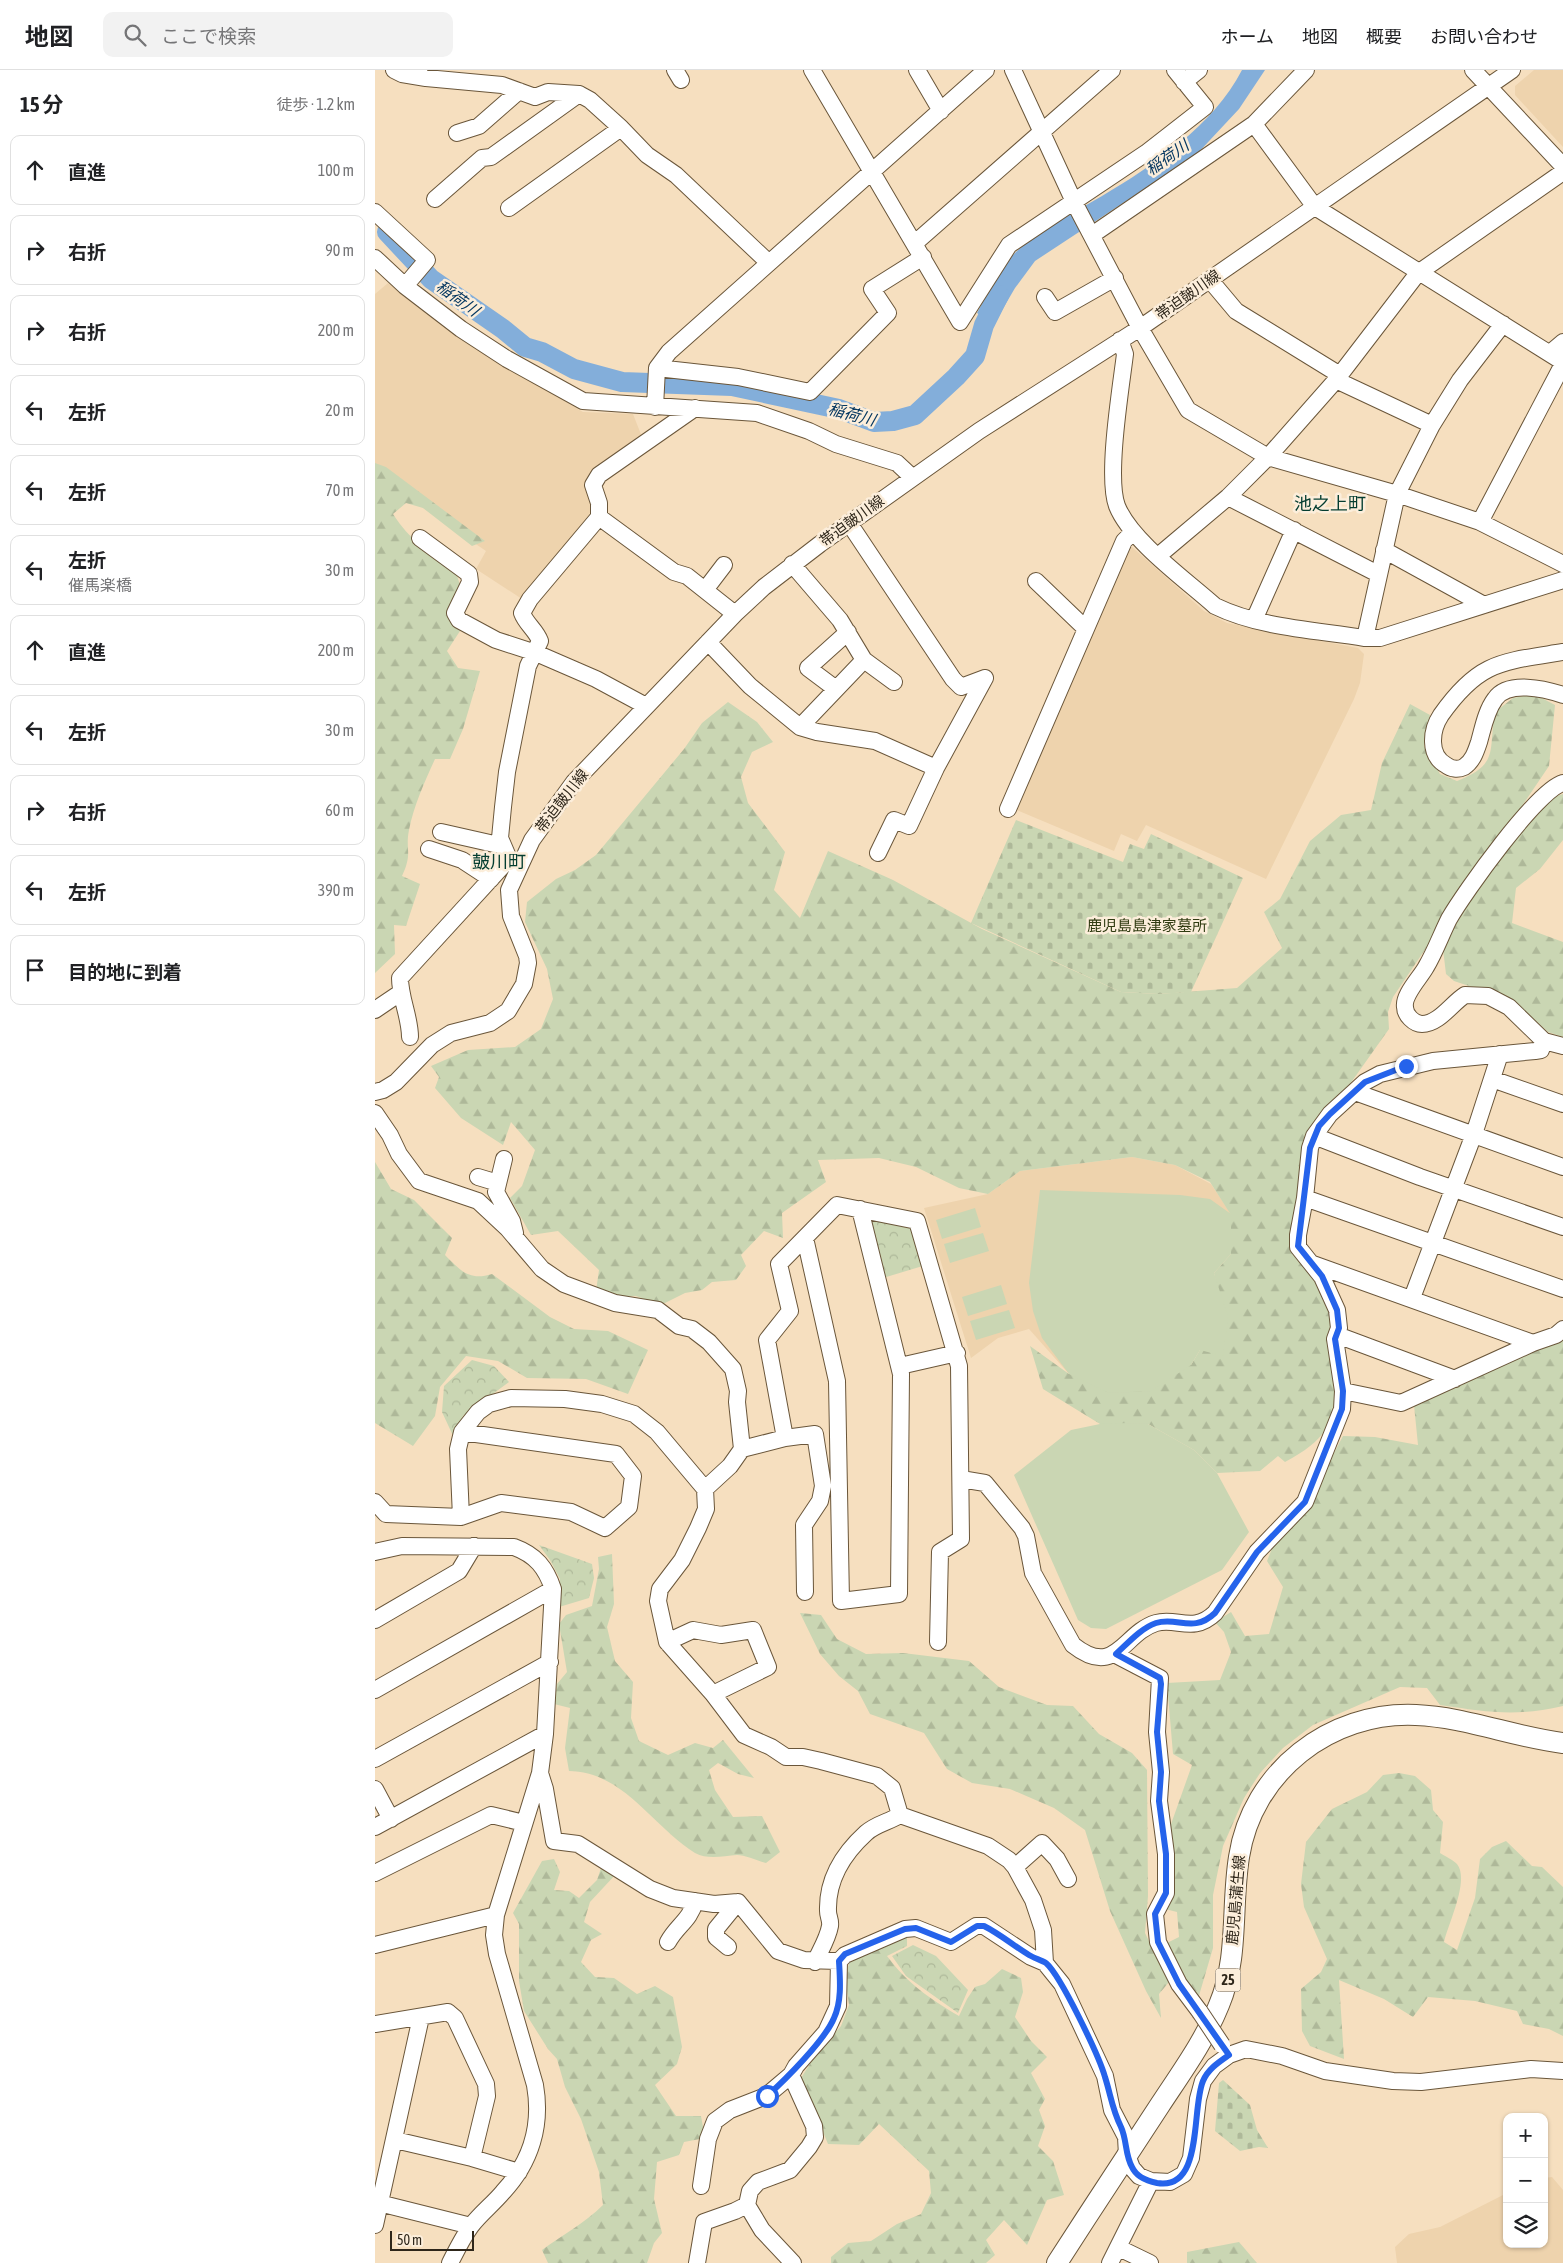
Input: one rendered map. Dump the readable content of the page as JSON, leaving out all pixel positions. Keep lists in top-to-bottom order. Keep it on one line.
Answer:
{"streets":{"main road":["鹿児島蒲生線","25"],"street":["帯迫皷川線"]},"districts":["池之上町","皷川町"],"water":["稲荷川"],"parks":["鹿児島島津家墓所"],"scale_bar":"50 m","page":{"header":"地図","search":"ここで検索","nav":["ホーム","地図","概要","お問い合わせ"],"heading":["15 分","徒歩 · 1.2 km"],"list":[["直進","100 m"],["右折","90 m"],["右折","200 m"],["左折","20 m"],["左折","70 m"],["左折","催馬楽橋","30 m"],["直進","200 m"],["左折","30 m"],["右折","60 m"],["左折","390 m"],"目的地に到着"],"map_buttons":["+","−"],"scale":"50 m"}}
